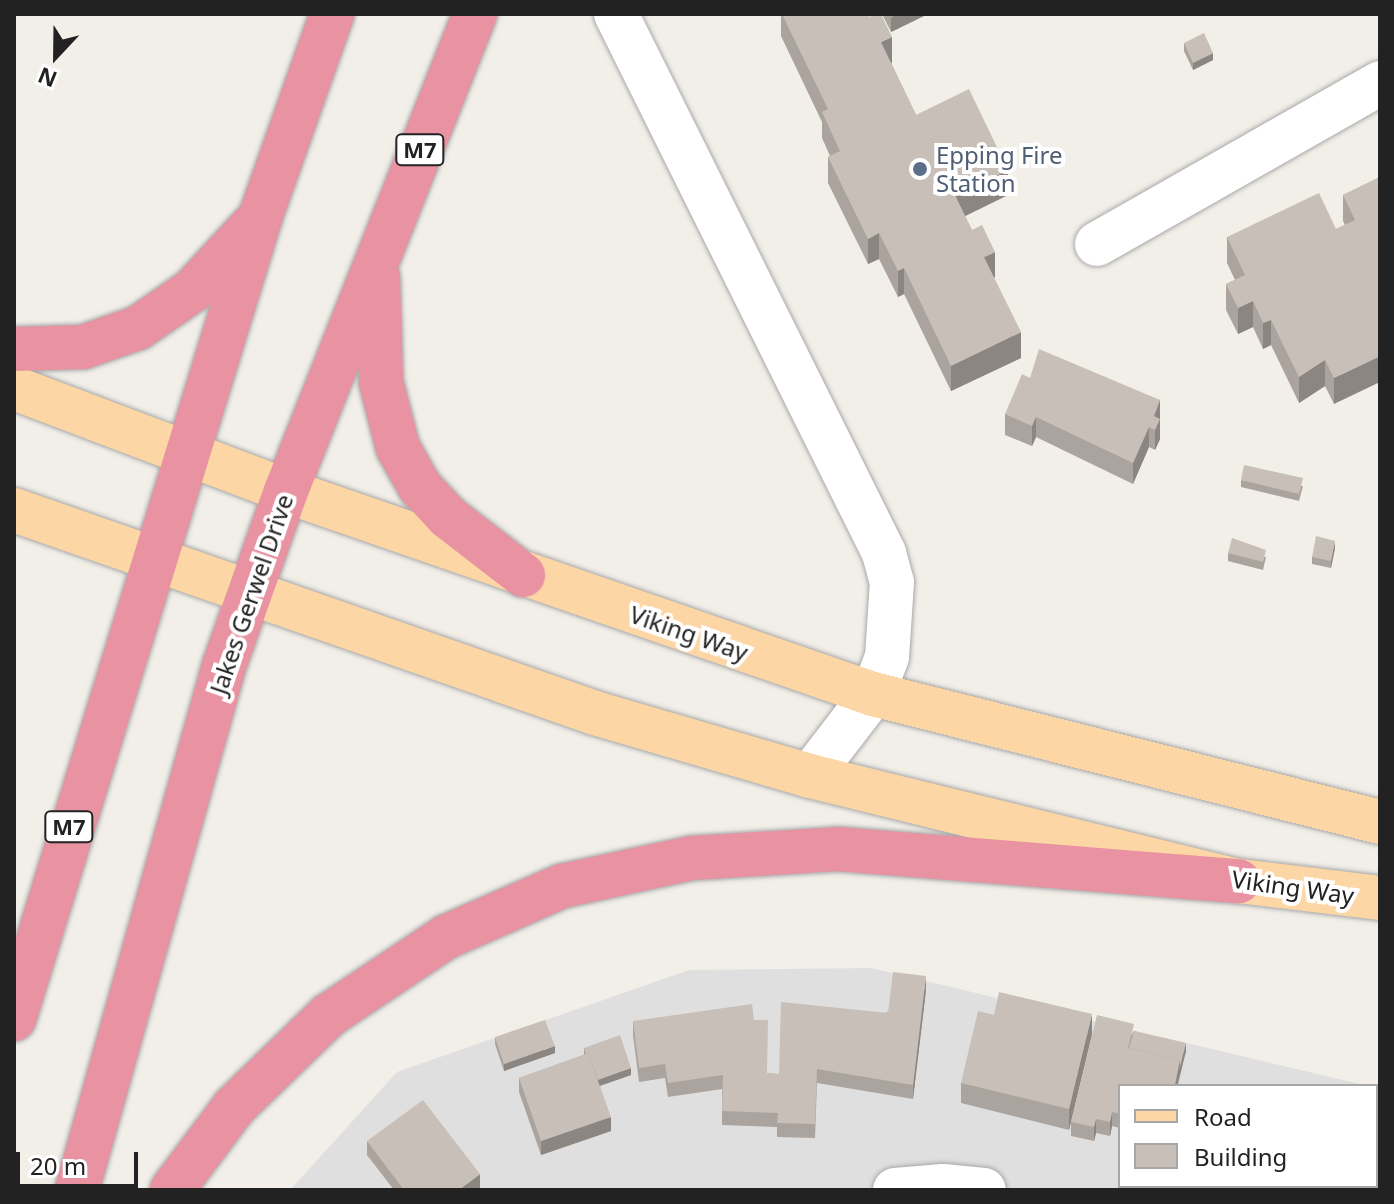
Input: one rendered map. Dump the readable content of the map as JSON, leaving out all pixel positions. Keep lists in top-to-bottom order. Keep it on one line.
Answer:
{"streets":{"highway":["M7","Jakes Gerwel Drive"],"main road":["Viking Way"]},"crossings":[["M7","Viking Way"],["Jakes Gerwel Drive","Viking Way"]],"places":["Epping Fire Station"],"legend":["Road","Building"],"scale_bar":"20 m","north":"bottom"}
